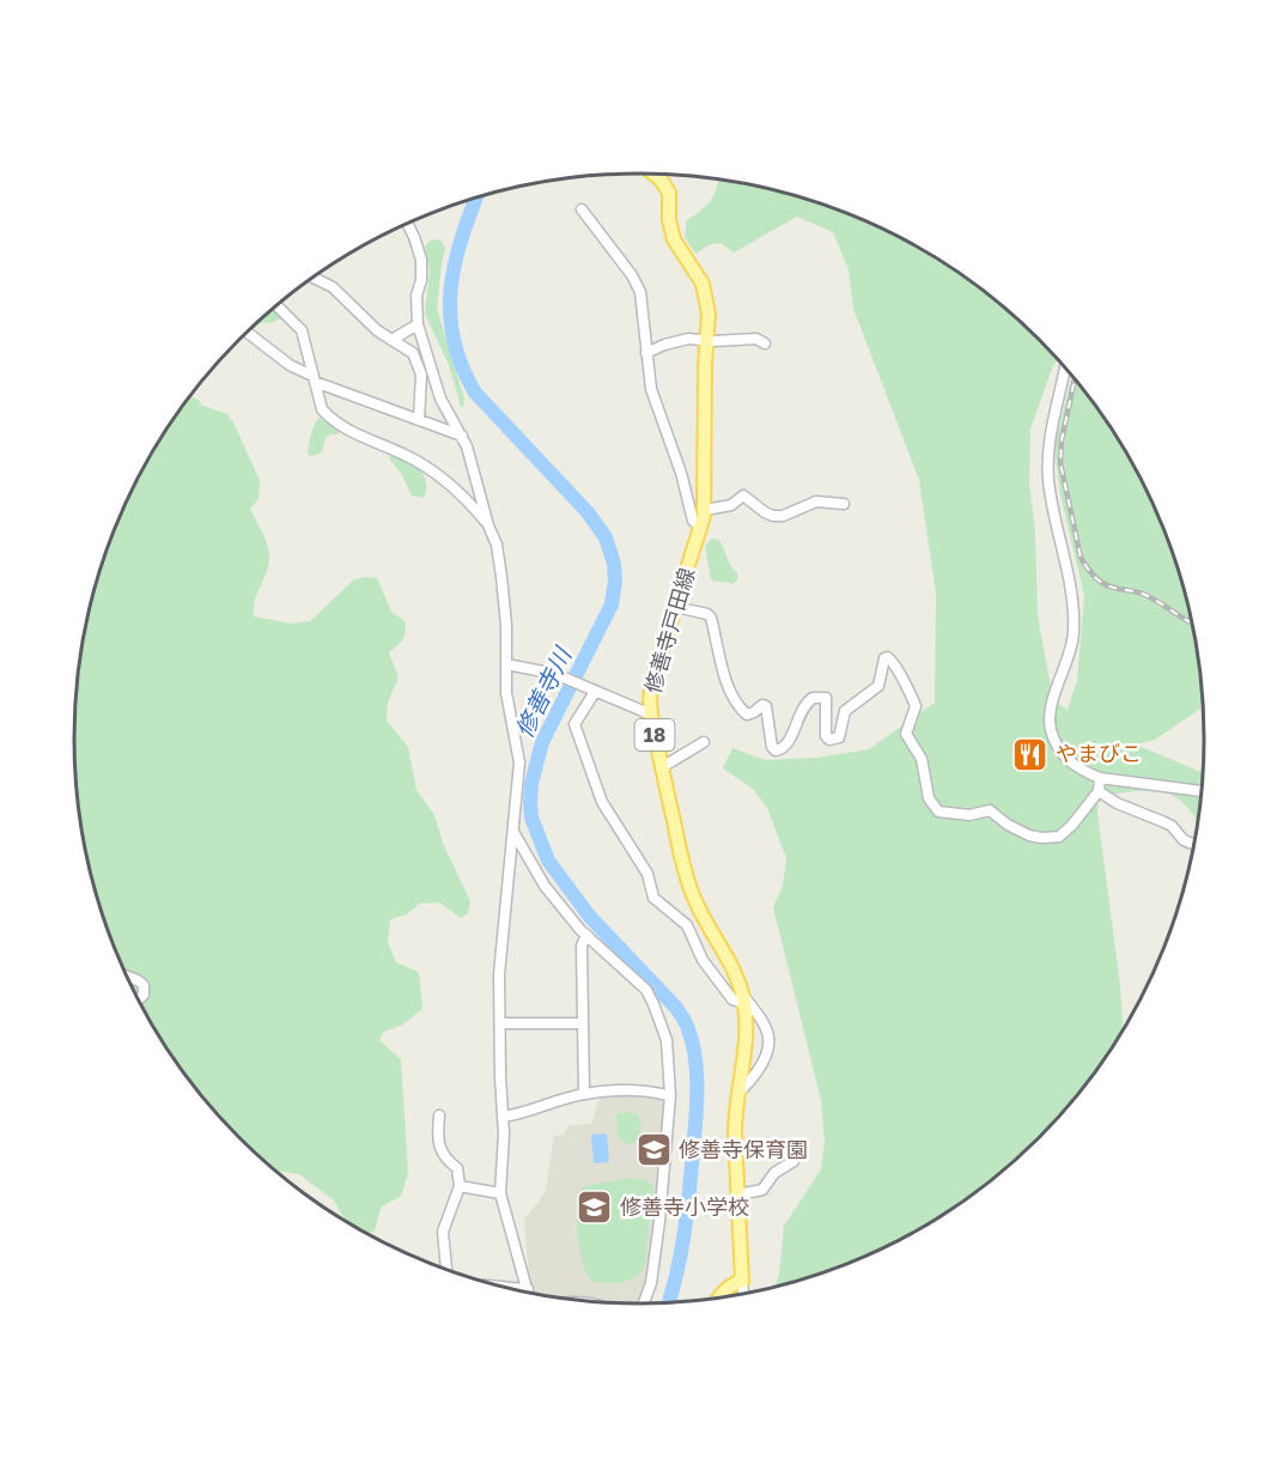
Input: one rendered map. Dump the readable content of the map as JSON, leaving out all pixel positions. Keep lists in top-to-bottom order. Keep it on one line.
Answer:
{"streets":{"main road":["修善寺戸田線","18"]},"water":["修善寺川"],"places":{"restaurant":["やまびこ"],"school or university":["修善寺保育園","修善寺小学校"]}}
